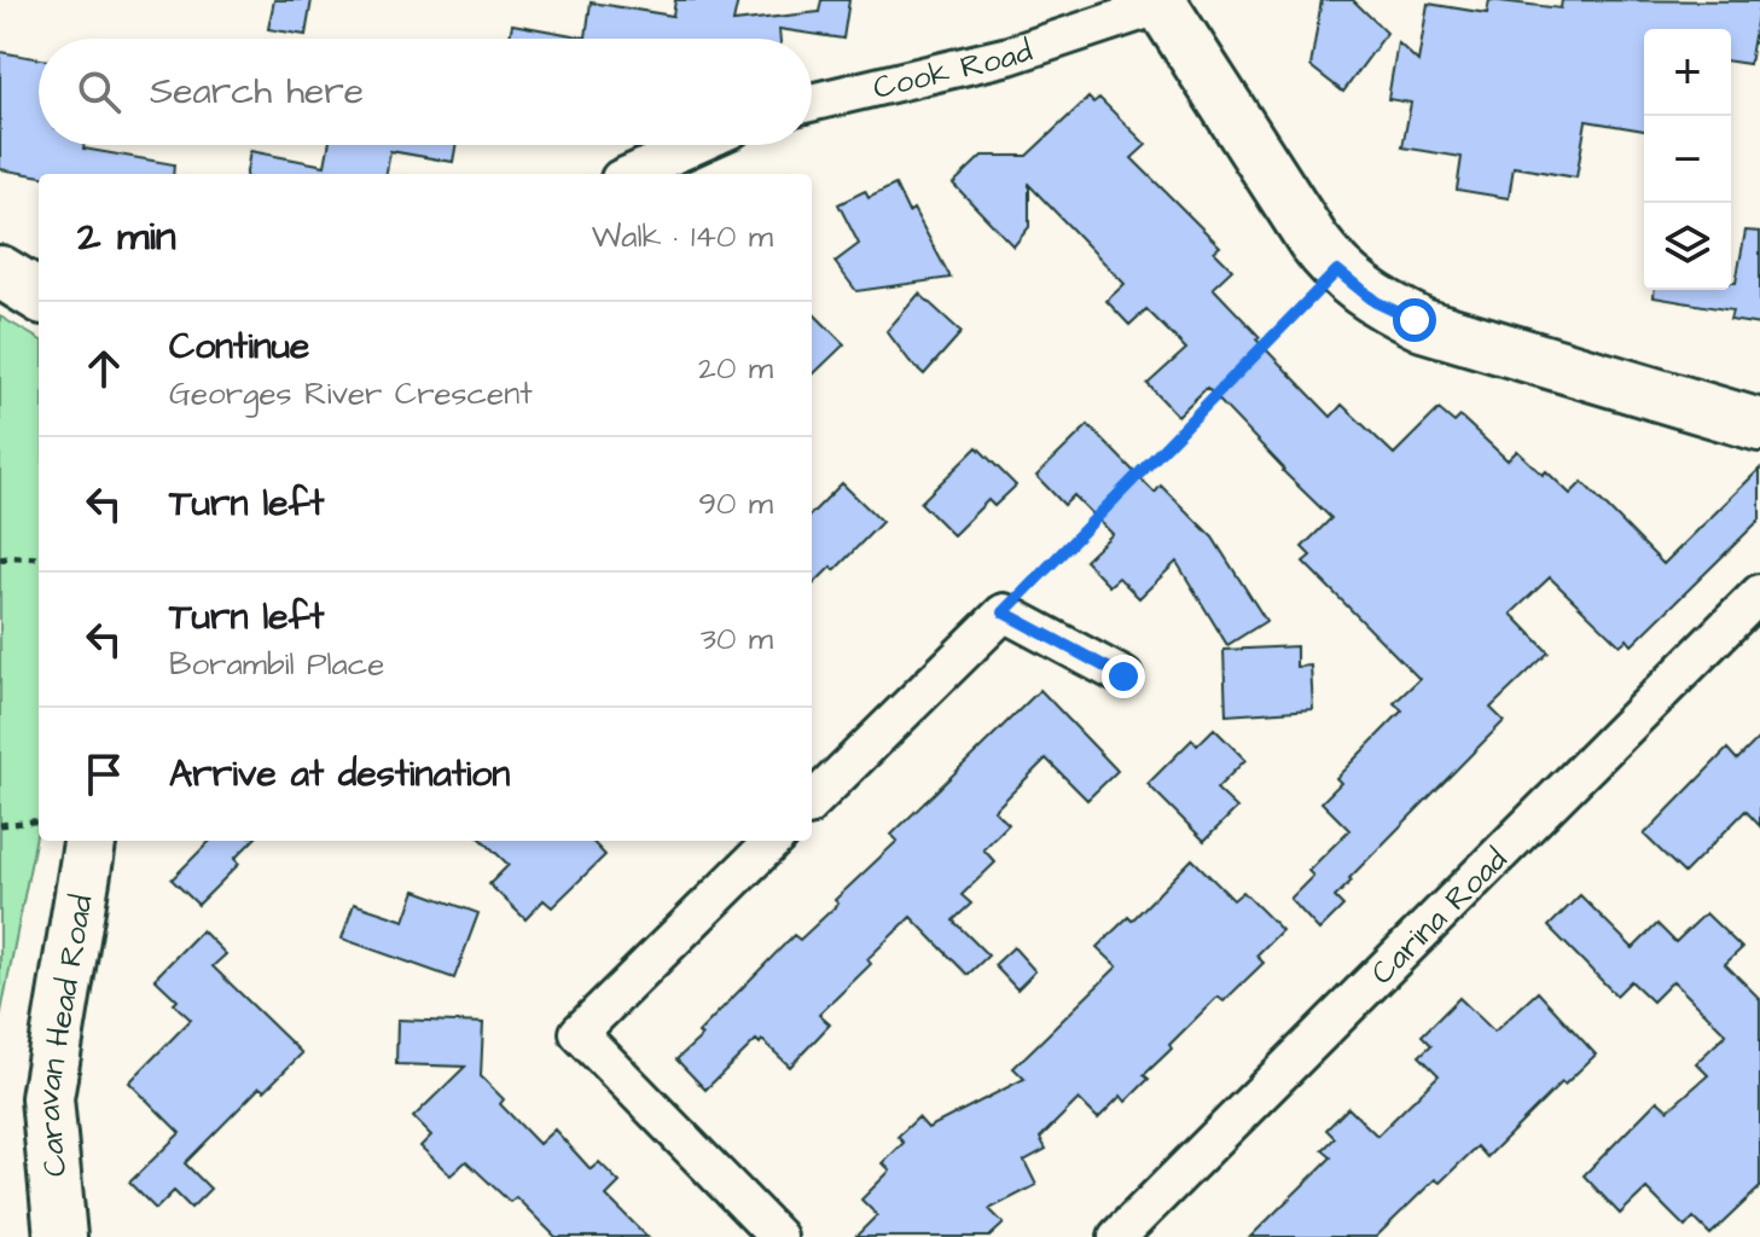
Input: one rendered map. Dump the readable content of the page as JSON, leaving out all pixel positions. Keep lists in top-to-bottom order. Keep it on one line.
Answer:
{"streets":{"street":["Cook Road","Carina Road","Caravan Head Road"]},"page":{"map_buttons":["+","−"],"search":"Search here","heading":["2 min","Walk · 140 m"],"list":[["Continue","Georges River Crescent","20 m"],["Turn left","90 m"],["Turn left","Borambil Place","30 m"],"Arrive at destination"]}}
